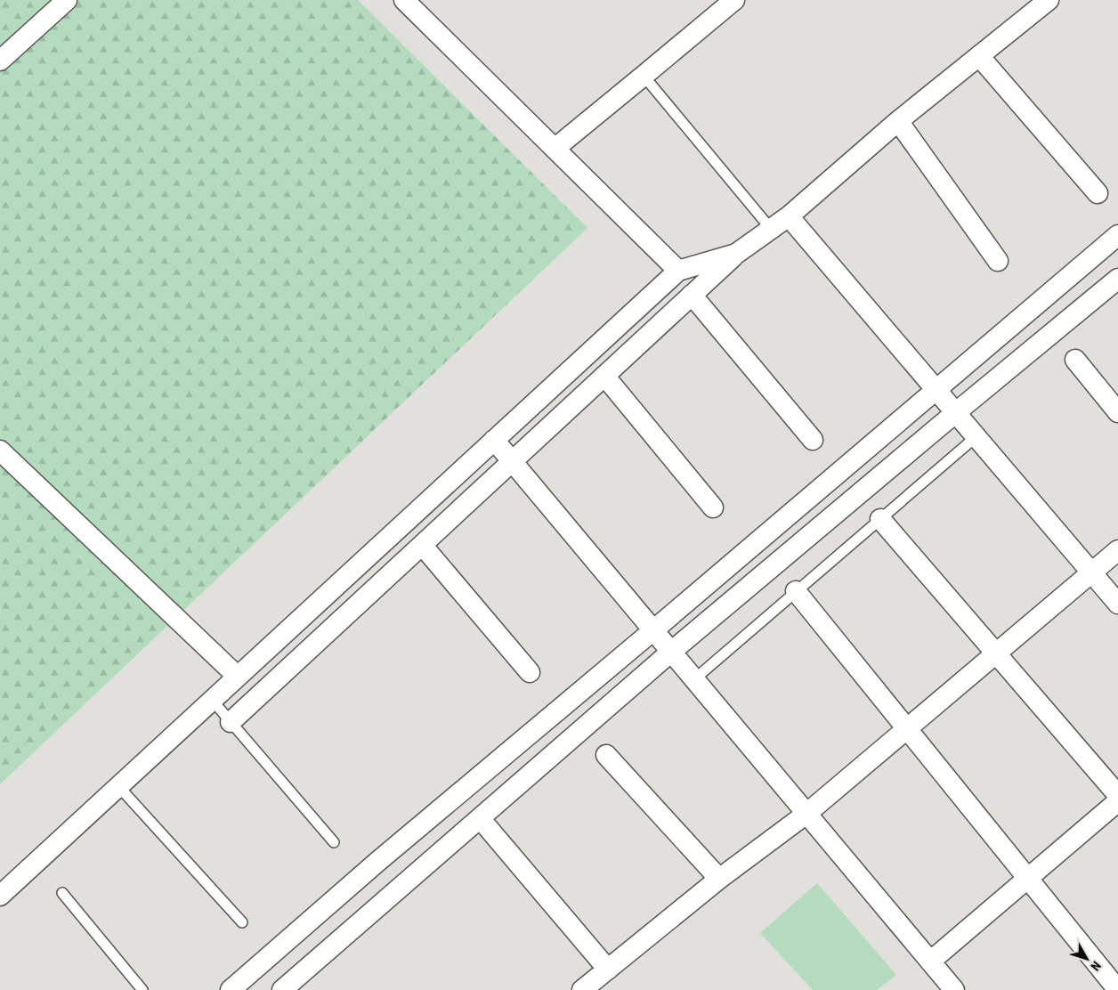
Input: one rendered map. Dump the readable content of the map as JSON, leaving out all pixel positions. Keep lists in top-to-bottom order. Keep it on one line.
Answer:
{"north":"bottom right"}
